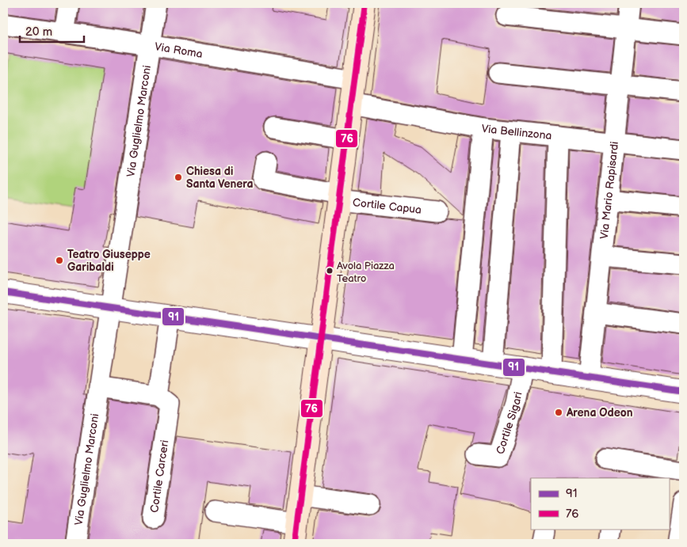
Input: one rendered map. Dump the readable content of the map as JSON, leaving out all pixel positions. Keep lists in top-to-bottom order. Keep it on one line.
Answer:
{"streets":{"street":["Via Roma","Via Guglielmo Marconi","Via Bellinzona","Via Mario Rapisardi","Cortile Capua","Cortile Sigari","Cortile Carceri"]},"crossings":[["Via Roma","Via Guglielmo Marconi"],["Via Bellinzona","Via Mario Rapisardi"]],"places":["Chiesa di Santa Venera","Teatro Giuseppe Garibaldi","Avola Piazza Teatro","Arena Odeon"],"lines":["transit line 76","transit line 91"],"legend":["91","76"],"scale_bar":"20 m"}
